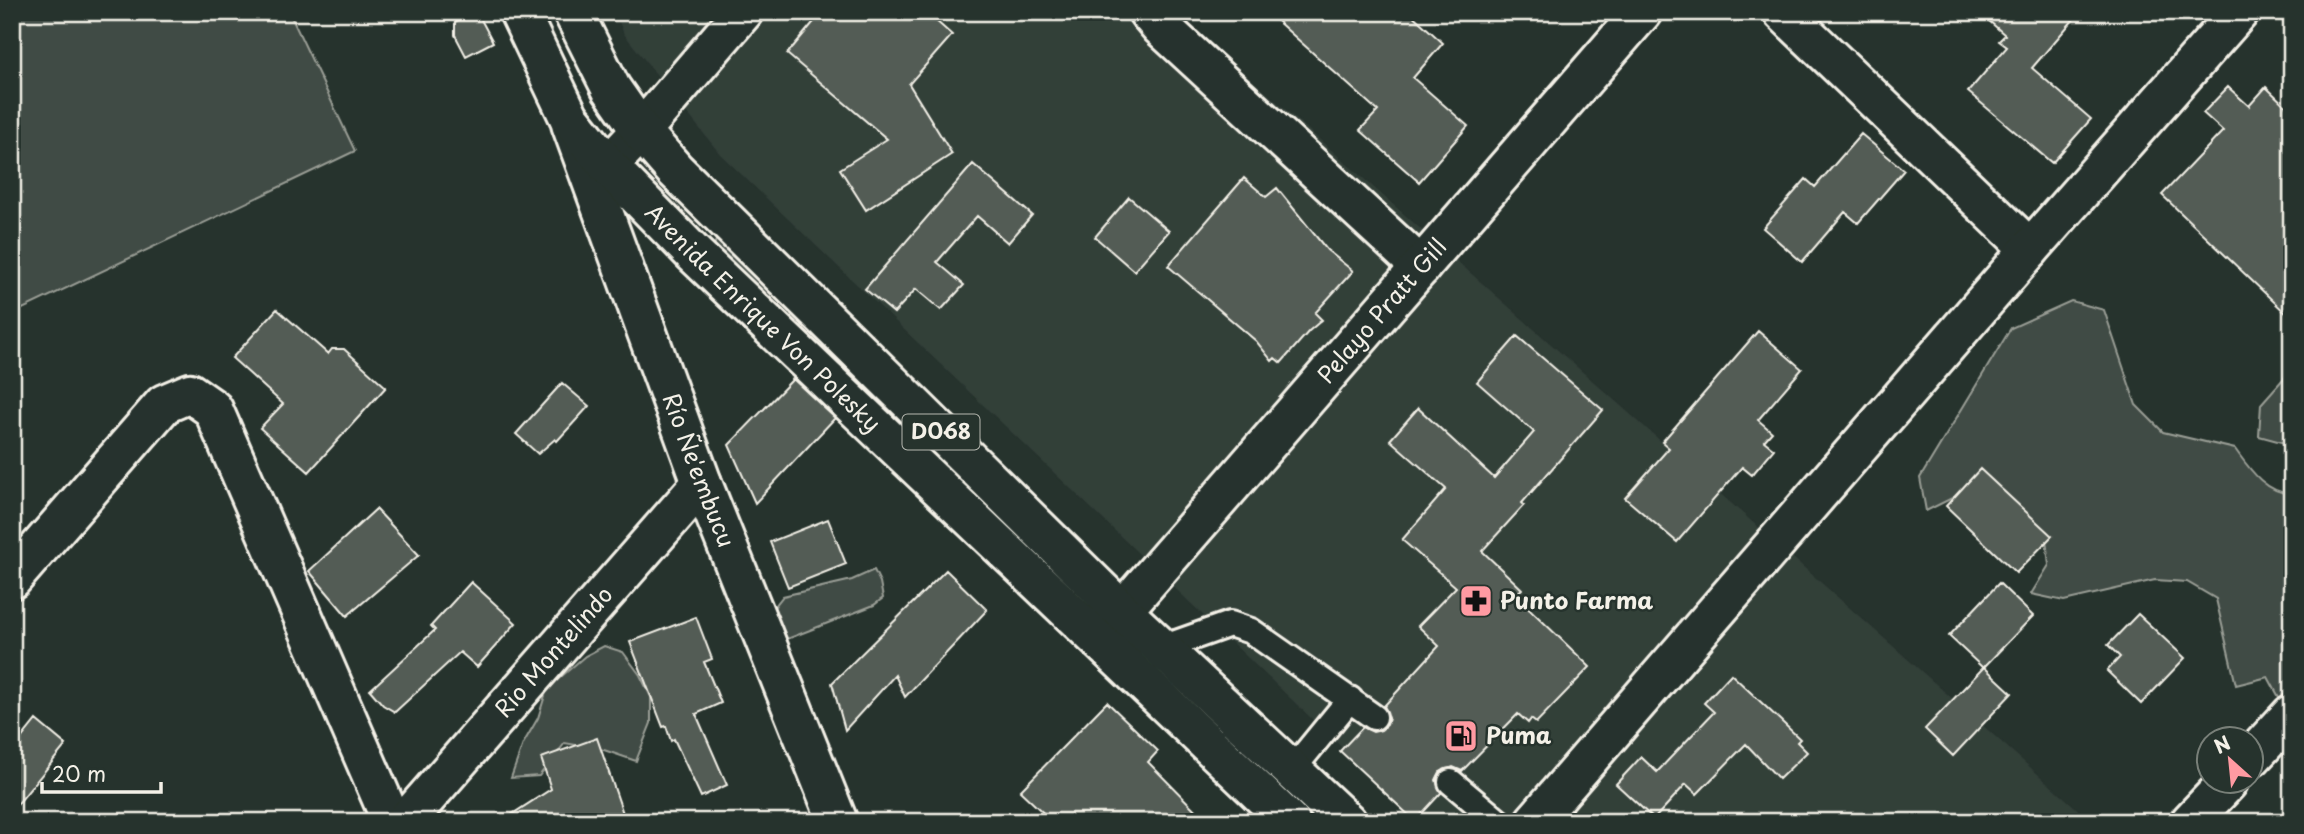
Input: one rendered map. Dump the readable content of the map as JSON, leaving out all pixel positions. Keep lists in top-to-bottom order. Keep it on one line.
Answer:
{"streets":{"street":["Pelayo Pratt Gill","Avenida Enrique Von Polesky","D068","Río Ñe'embucu","Rio Montelindo"]},"crossings":[["Pelayo Pratt Gill","Avenida Enrique Von Polesky"],["Avenida Enrique Von Polesky","Río Ñe'embucu"],["Río Ñe'embucu","Rio Montelindo"]],"places":{"pharmacy":["Punto Farma"],"fuel station":["Puma"]},"scale_bar":"20 m","north":"top left"}
